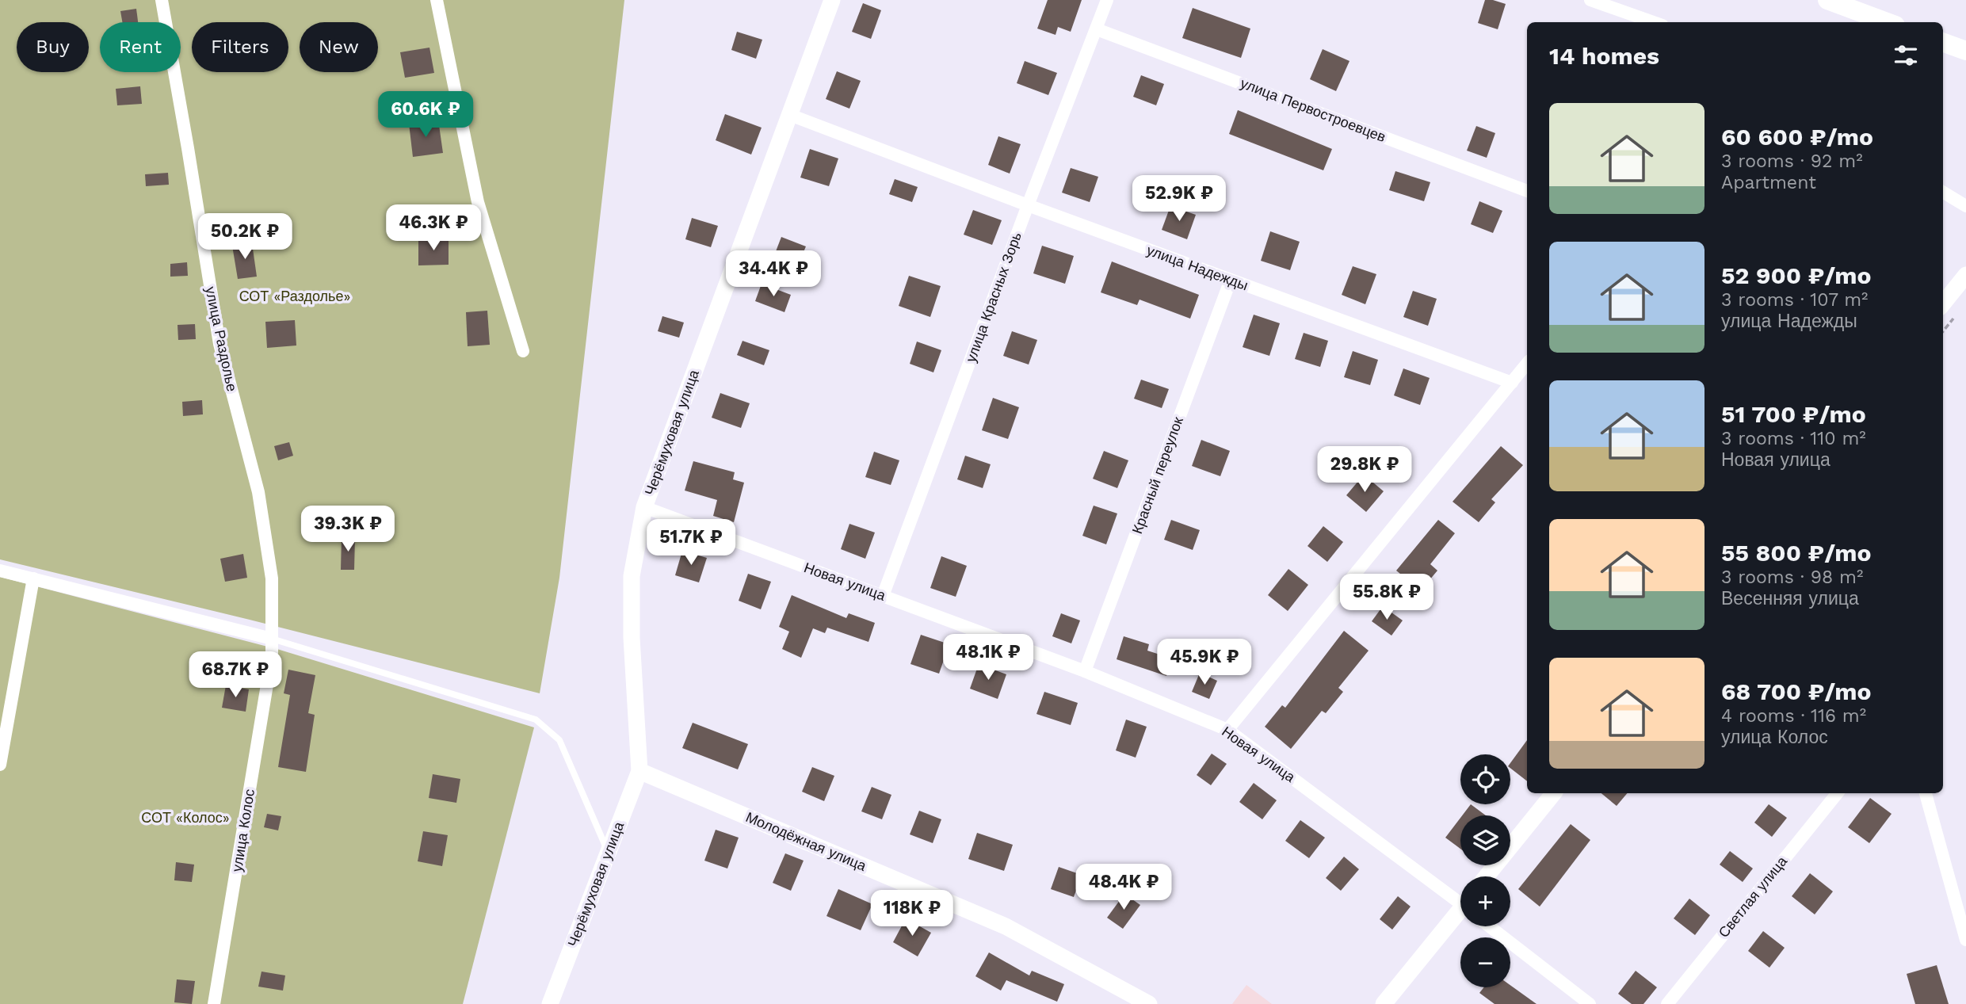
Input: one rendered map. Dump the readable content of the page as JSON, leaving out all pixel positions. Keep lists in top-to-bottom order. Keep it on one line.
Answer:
{"streets":{"street":["улица Первостроевцев","улица Надежды","улица Красных Зорь","улица Раздолье","Черёмуховая улица","Красный переулок","Новая улица","улица Колос","Молодёжная улица","Светлая улица"]},"crossings":[["улица Первостроевцев","улица Красных Зорь"],["улица Надежды","улица Красных Зорь"],["улица Надежды","Черёмуховая улица"],["улица Надежды","Красный переулок"],["улица Красных Зорь","Новая улица"],["улица Раздолье","улица Колос"],["Черёмуховая улица","Новая улица"],["Черёмуховая улица","Молодёжная улица"],["Красный переулок","Новая улица"]],"parks":["СОТ «Раздолье»","СОТ «Колос»"],"page":{"chip":["Buy","Rent","Filters","New"],"heading":"14 homes","list":[{"name":"60 600 ₽/mo","note":"3 rooms · 92 m² · Apartment"},{"name":"52 900 ₽/mo","note":"3 rooms · 107 m² · улица Надежды"},{"name":"51 700 ₽/mo","note":"3 rooms · 110 m² · Новая улица"},{"name":"55 800 ₽/mo","note":"3 rooms · 98 m² · Весенняя улица"},{"name":"68 700 ₽/mo","note":"4 rooms · 116 m² · улица Колос"}],"price":["60.6K ₽","52.9K ₽","46.3K ₽","50.2K ₽","34.4K ₽","29.8K ₽","39.3K ₽","51.7K ₽","55.8K ₽","48.1K ₽","45.9K ₽","68.7K ₽","48.4K ₽","118K ₽"],"map_buttons":["+","−"]}}
